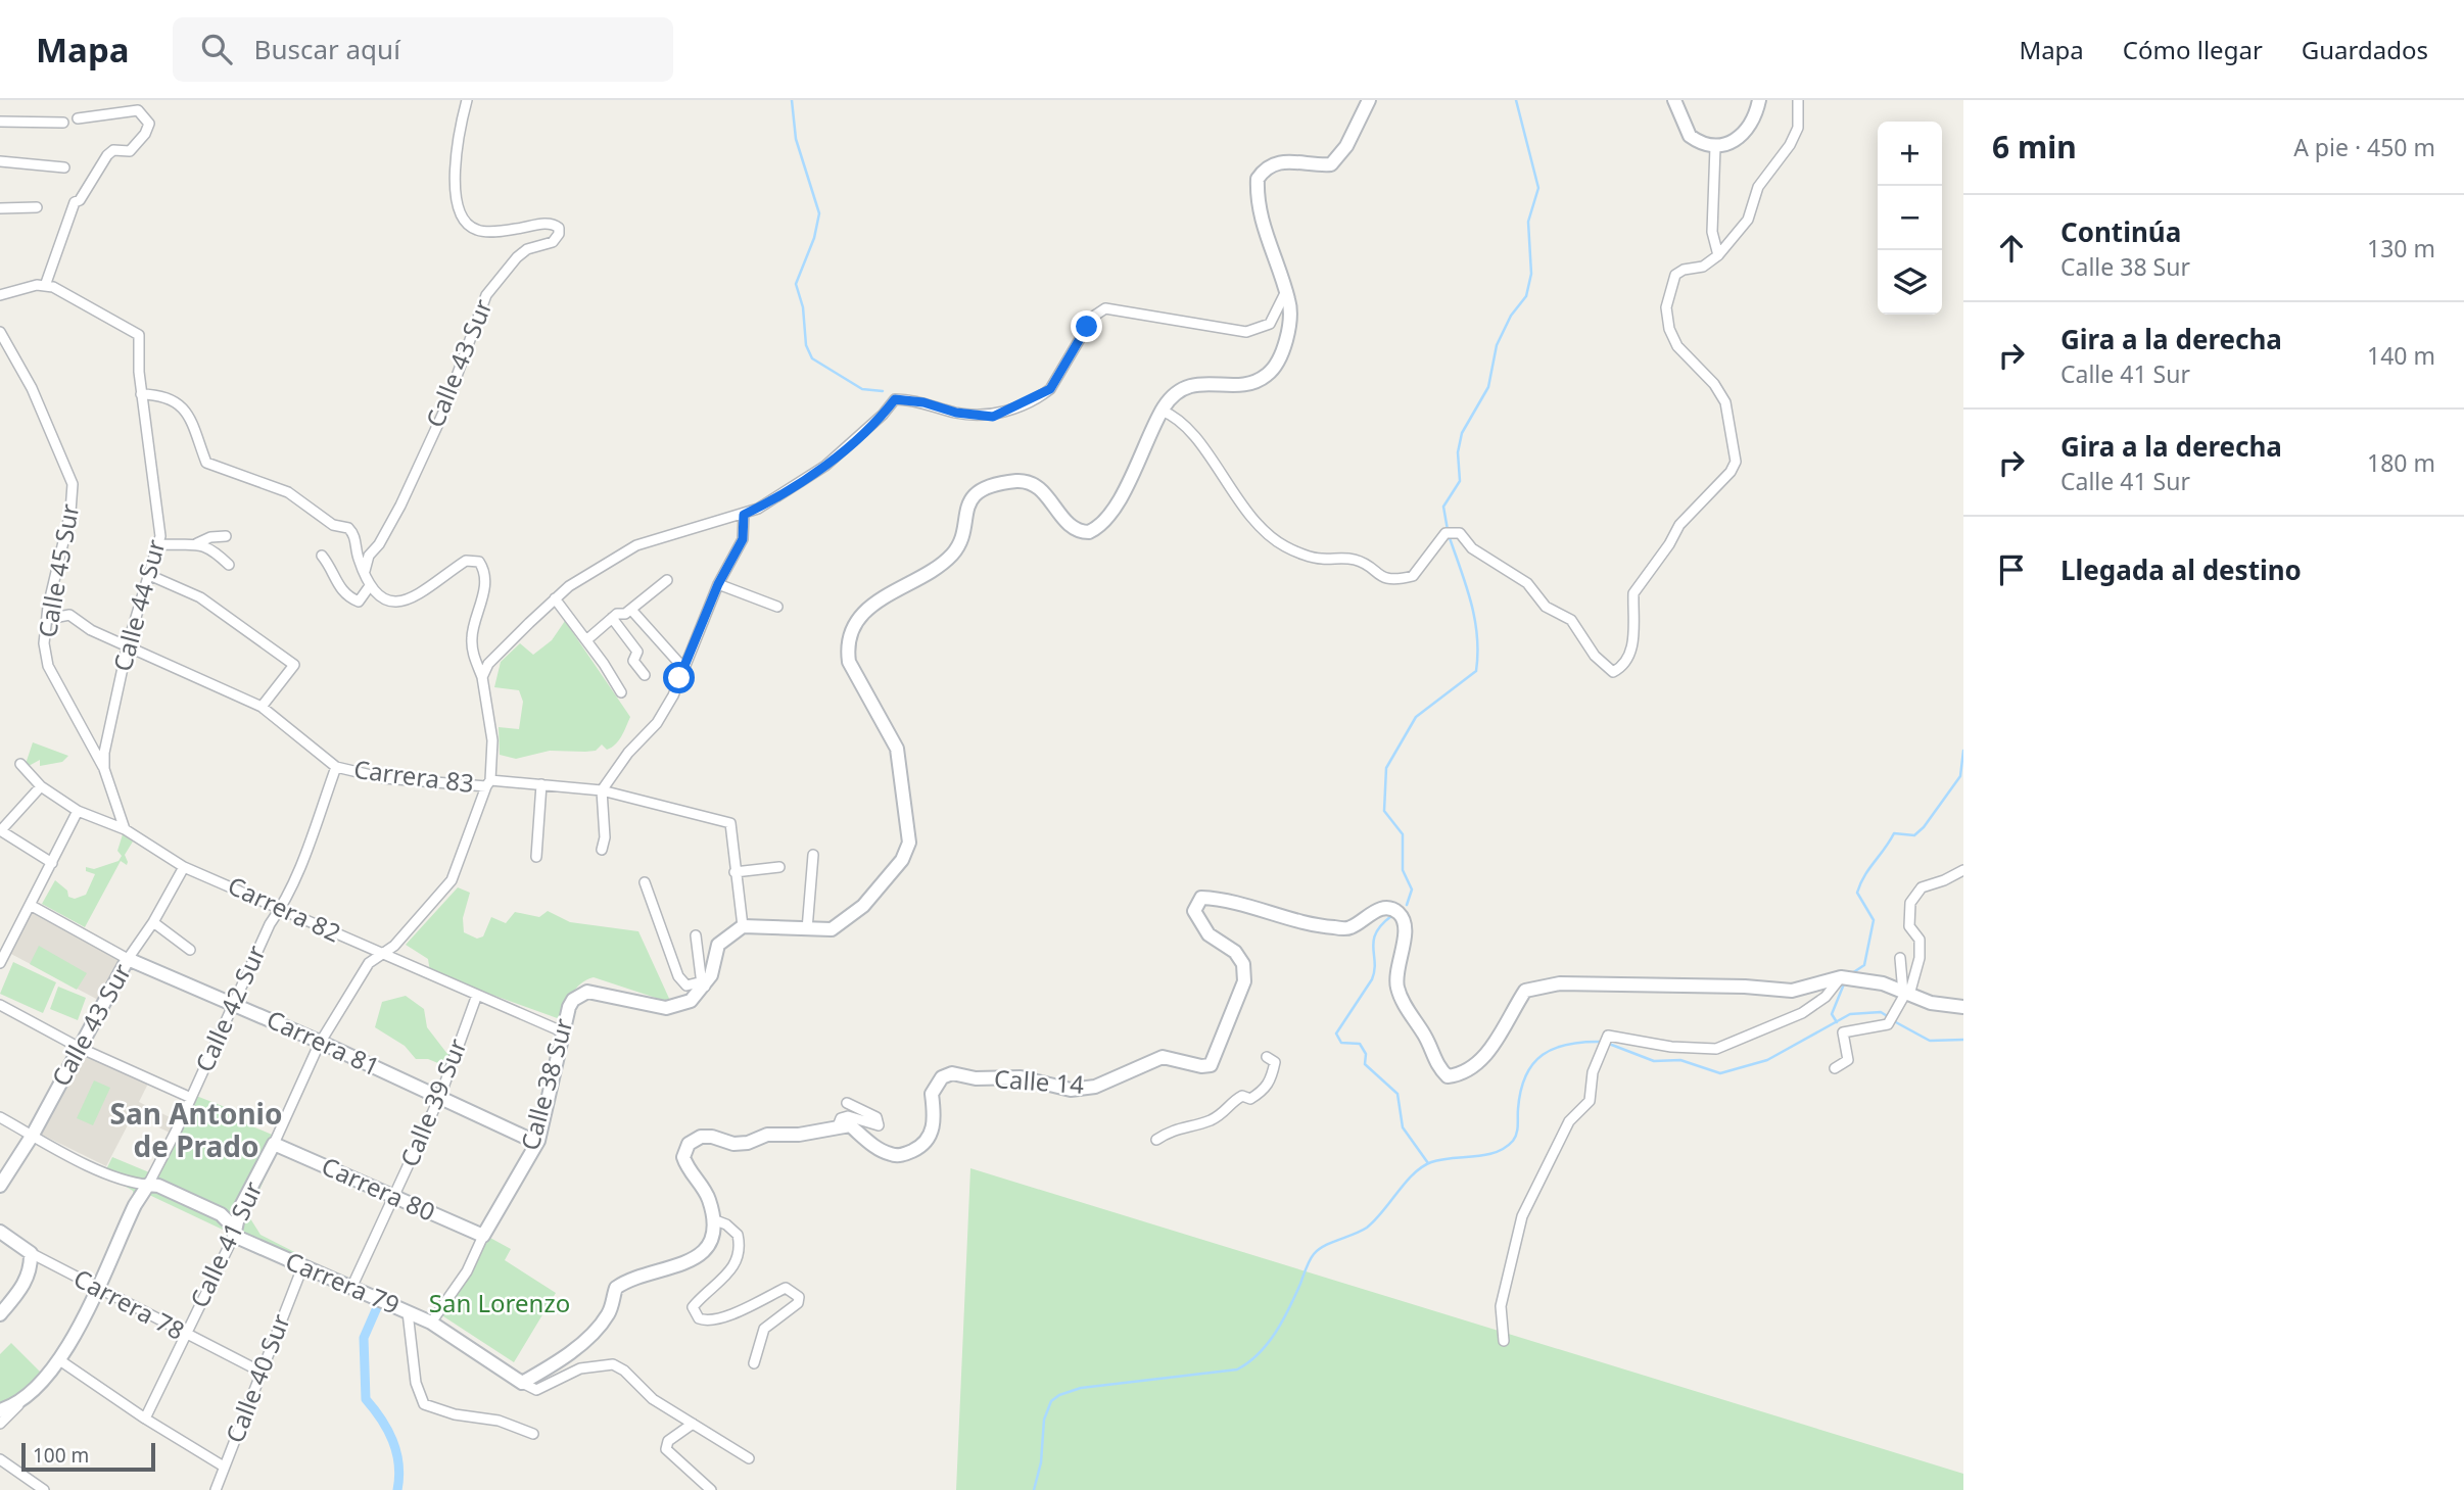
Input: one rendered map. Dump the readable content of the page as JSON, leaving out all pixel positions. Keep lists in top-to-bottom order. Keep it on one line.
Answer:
{"streets":{"street":["Calle 43 Sur","Calle 45 Sur","Calle 44 Sur","Carrera 83","Carrera 82","Calle 42 Sur","Carrera 81","Calle 14","Calle 38 Sur","Calle 39 Sur","Carrera 80","Calle 41 Sur","Carrera 79","Carrera 78","Calle 40 Sur"]},"crossings":[["Calle 43 Sur","Carrera 82"],["Calle 43 Sur","Carrera 81"],["Calle 43 Sur","Carrera 79"],["Calle 45 Sur","Calle 44 Sur"],["Calle 45 Sur","Carrera 83"],["Calle 44 Sur","Carrera 83"],["Calle 44 Sur","Carrera 82"],["Carrera 83","Calle 42 Sur"],["Carrera 83","Calle 41 Sur"],["Carrera 82","Calle 42 Sur"],["Carrera 82","Calle 38 Sur"],["Carrera 82","Calle 39 Sur"],["Carrera 82","Calle 41 Sur"],["Calle 42 Sur","Carrera 81"],["Calle 42 Sur","Carrera 79"],["Calle 42 Sur","Carrera 78"],["Carrera 81","Calle 38 Sur"],["Carrera 81","Calle 39 Sur"],["Carrera 81","Calle 41 Sur"],["Calle 38 Sur","Carrera 80"],["Calle 38 Sur","Carrera 79"],["Calle 39 Sur","Carrera 80"],["Calle 39 Sur","Carrera 79"],["Carrera 80","Calle 41 Sur"],["Calle 41 Sur","Carrera 79"],["Calle 41 Sur","Carrera 78"],["Carrera 79","Calle 40 Sur"],["Carrera 78","Calle 40 Sur"]],"districts":["San Antonio de Prado"],"parks":["San Lorenzo"],"scale_bar":"100 m","page":{"header":"Mapa","search":"Buscar aquí","nav":["Mapa","Cómo llegar","Guardados"],"heading":["6 min","A pie · 450 m"],"map_buttons":["+","−"],"list":[["Continúa","Calle 38 Sur","130 m"],["Gira a la derecha","Calle 41 Sur","140 m"],["Gira a la derecha","Calle 41 Sur","180 m"],"Llegada al destino"],"scale":"100 m"}}
